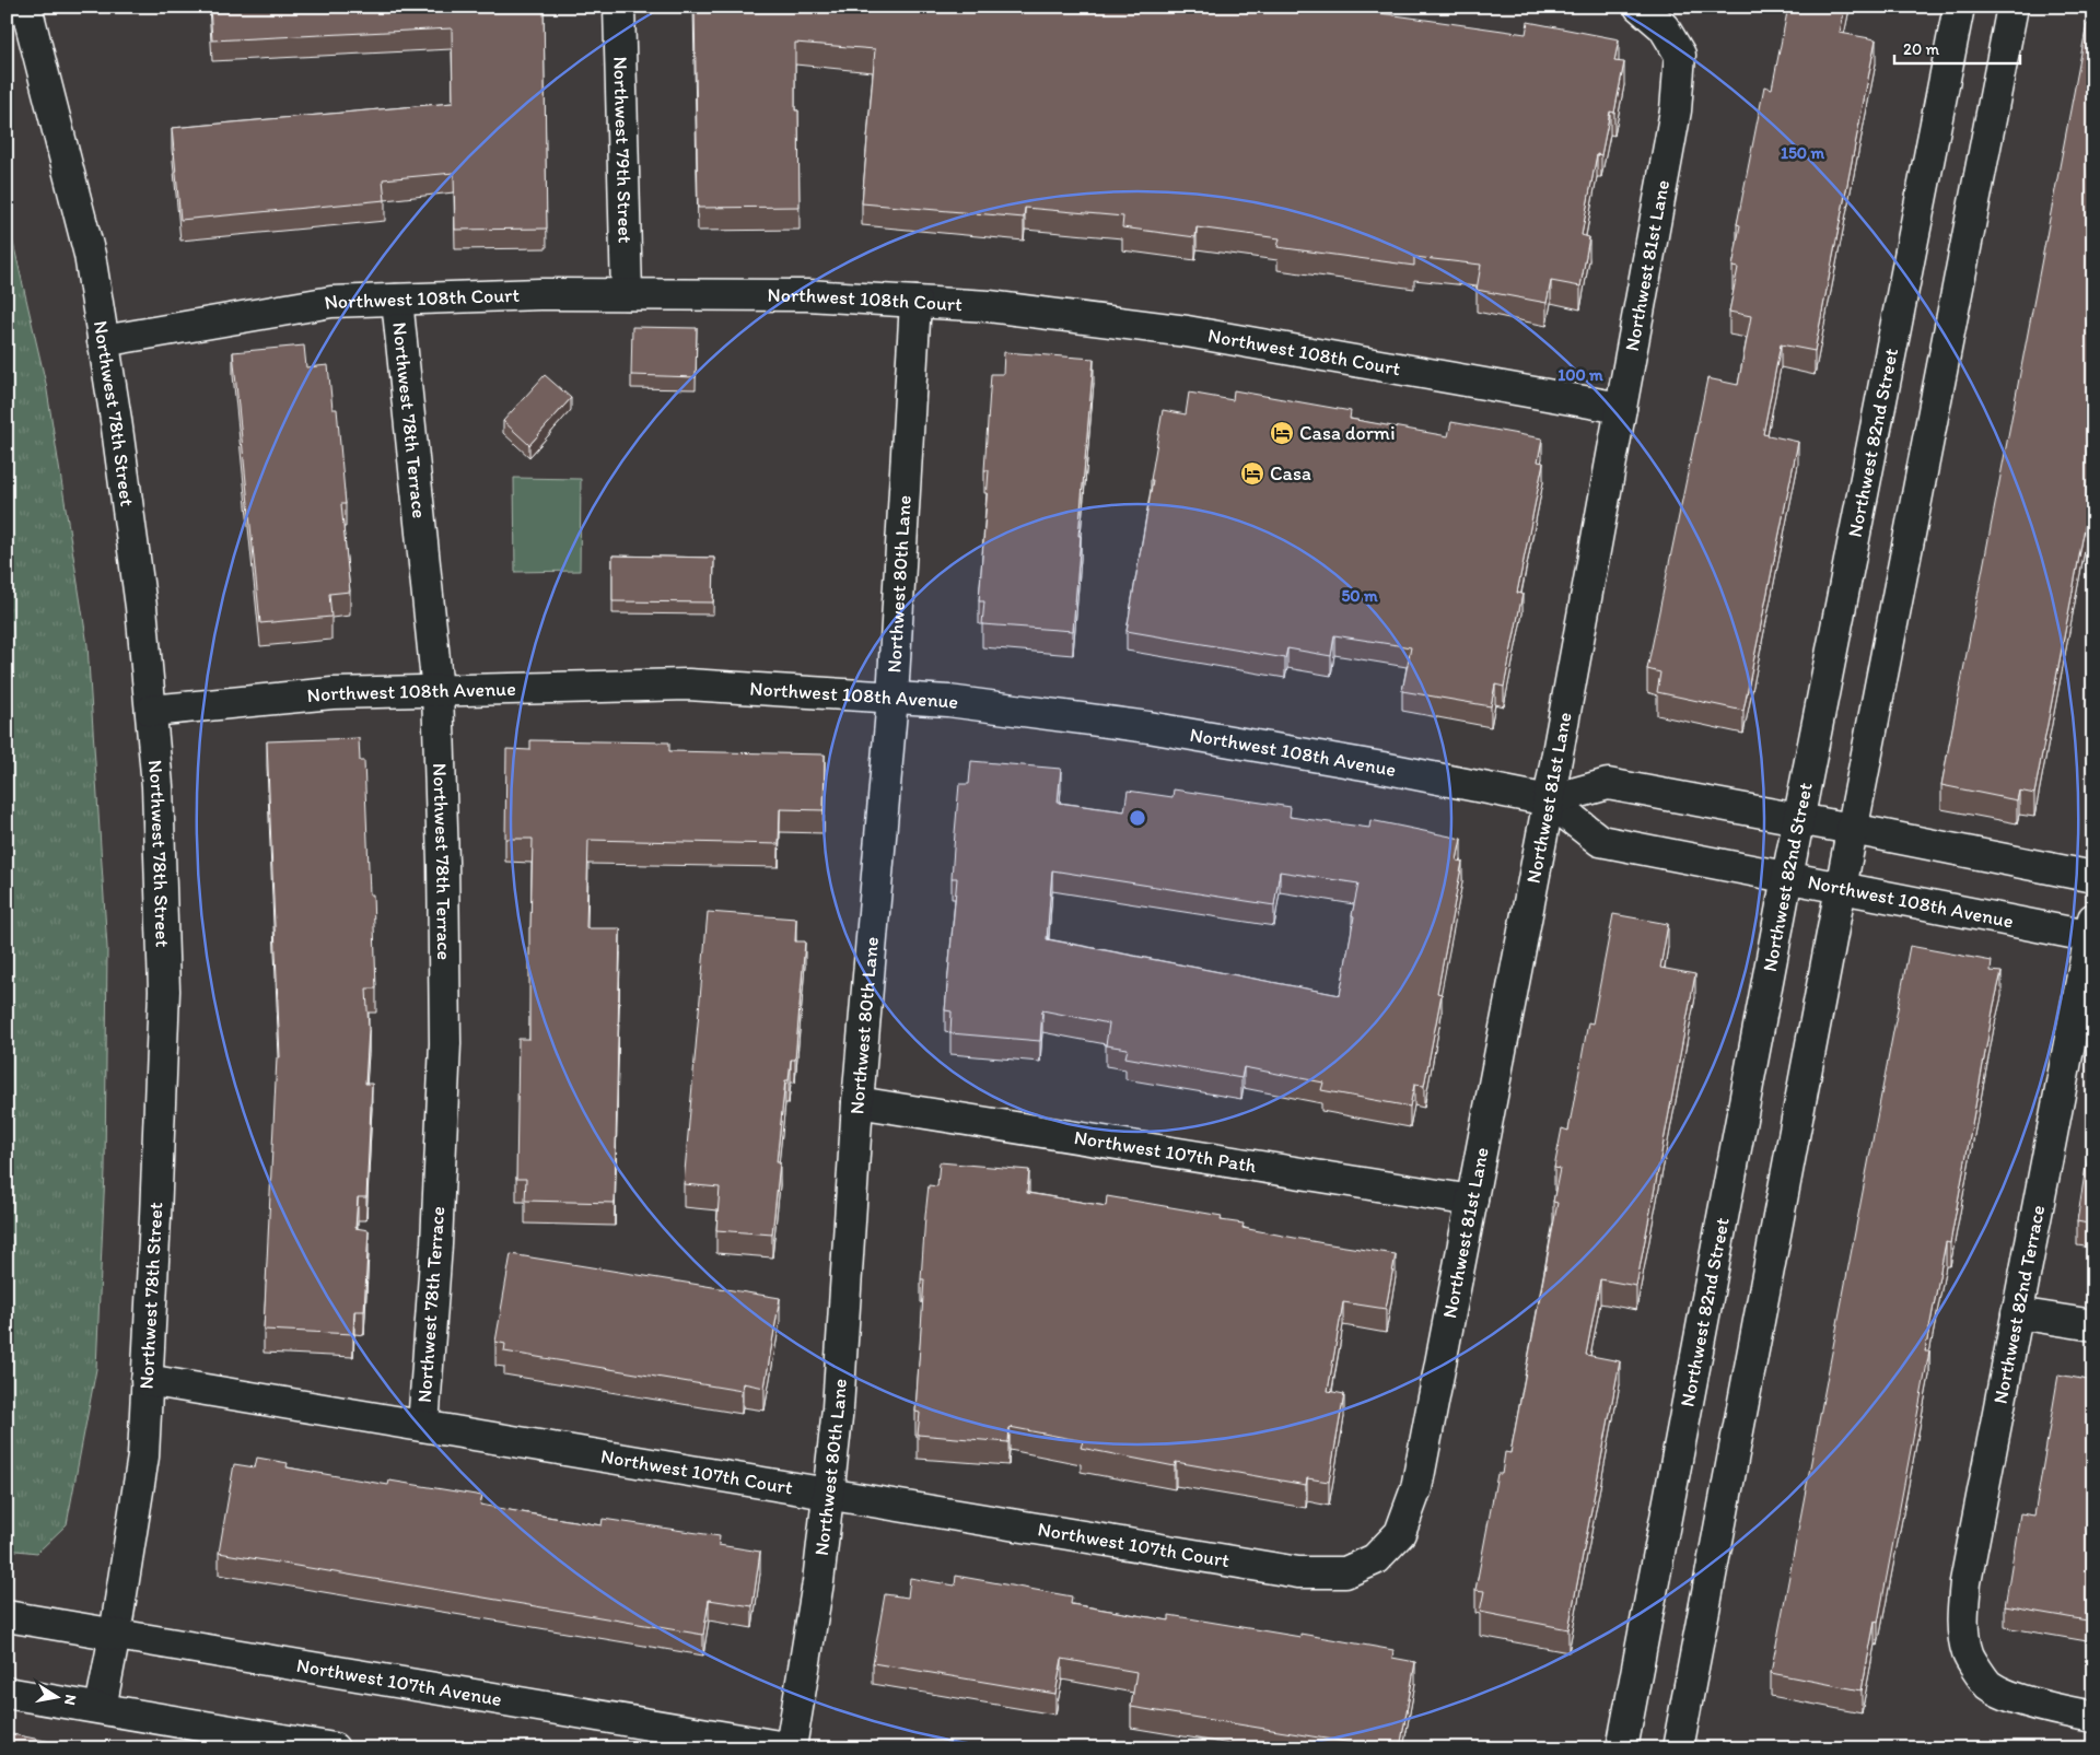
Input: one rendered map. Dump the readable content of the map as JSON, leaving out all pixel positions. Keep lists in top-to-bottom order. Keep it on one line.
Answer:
{"streets":{"street":["Northwest 79th Street","Northwest 81st Lane","Northwest 108th Court","Northwest 78th Street","Northwest 78th Terrace","Northwest 82nd Street","Northwest 80th Lane","Northwest 108th Avenue","Northwest 107th Path","Northwest 82nd Terrace","Northwest 107th Court","Northwest 107th Avenue"]},"crossings":[["Northwest 79th Street","Northwest 108th Court"],["Northwest 81st Lane","Northwest 108th Court"],["Northwest 81st Lane","Northwest 108th Avenue"],["Northwest 81st Lane","Northwest 107th Path"],["Northwest 81st Lane","Northwest 107th Court"],["Northwest 108th Court","Northwest 78th Street"],["Northwest 108th Court","Northwest 78th Terrace"],["Northwest 108th Court","Northwest 80th Lane"],["Northwest 78th Street","Northwest 108th Avenue"],["Northwest 78th Street","Northwest 107th Court"],["Northwest 78th Street","Northwest 107th Avenue"],["Northwest 78th Terrace","Northwest 108th Avenue"],["Northwest 78th Terrace","Northwest 107th Court"],["Northwest 82nd Street","Northwest 108th Avenue"],["Northwest 80th Lane","Northwest 108th Avenue"],["Northwest 80th Lane","Northwest 107th Path"],["Northwest 80th Lane","Northwest 107th Court"],["Northwest 80th Lane","Northwest 107th Avenue"],["Northwest 108th Avenue","Northwest 82nd Terrace"]],"places":{"hotel":["Casa dormi","Casa"]},"scale_bar":"20 m","north":"right","rings":["150 m","100 m","50 m"]}
